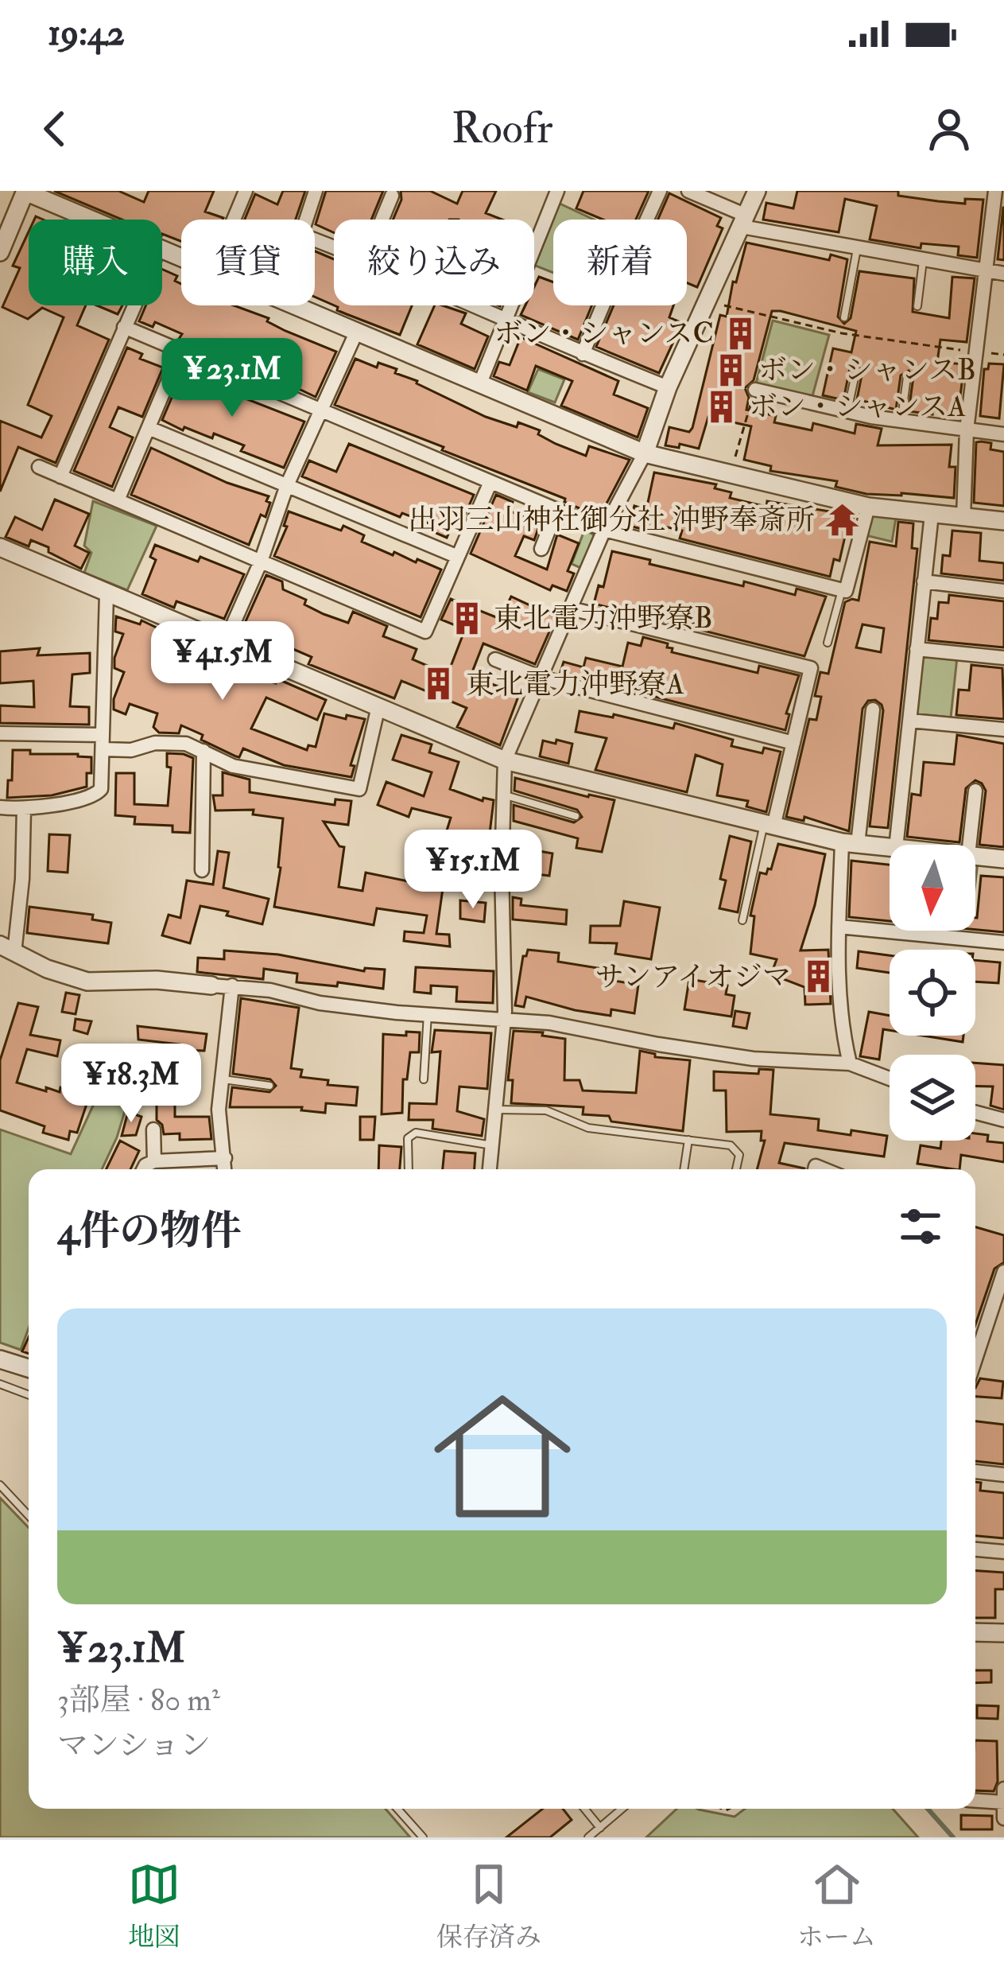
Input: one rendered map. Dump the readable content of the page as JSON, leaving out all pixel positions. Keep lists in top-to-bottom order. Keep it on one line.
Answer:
{"places":{"building":["ボン・シャンスC","ボン・シャンスB","ボン・シャンスA","東北電力沖野寮B","東北電力沖野寮A","サンアイオジマ"],"temple":["出羽三山神社御分社 沖野奉斎所"]},"north":"bottom","page":{"status":"19:42","header":"Roofr","chip":["購入","賃貸","絞り込み","新着"],"price":["¥23.1M","¥41.5M","¥15.1M","¥18.3M"],"heading":"4件の物件","list":[{"name":"¥23.1M","note":"3部屋 · 80 m² · マンション"}],"tabs":["地図","保存済み","ホーム"]}}
